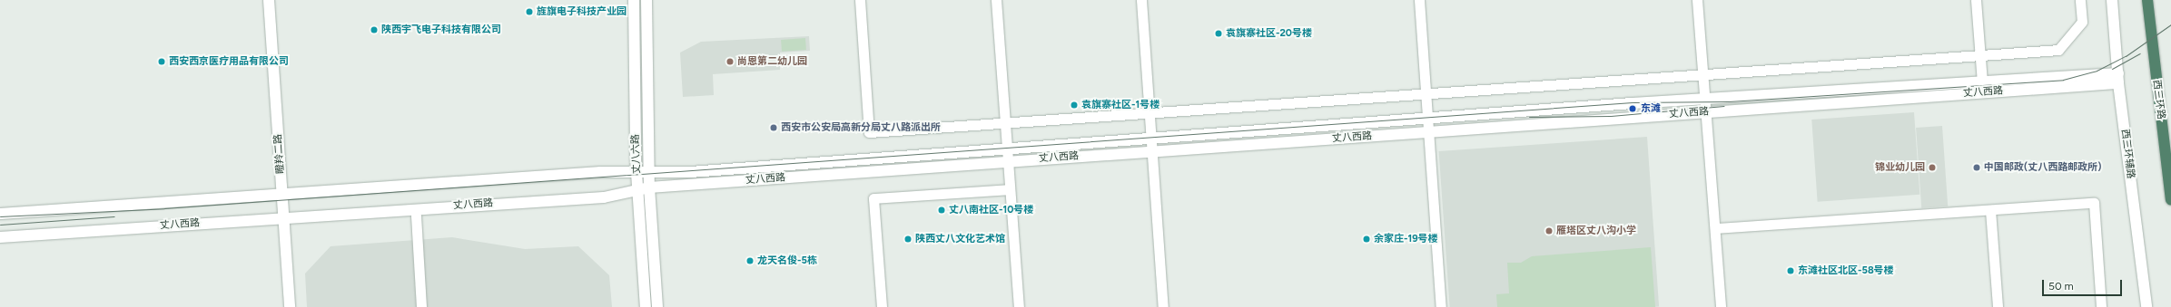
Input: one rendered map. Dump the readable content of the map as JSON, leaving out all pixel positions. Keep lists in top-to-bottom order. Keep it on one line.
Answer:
{"streets":{"highway":["西三环路"],"main road":["丈八西路","瞪羚二路","丈八六路","西三环辅路"]},"crossings":[["丈八西路","瞪羚二路"],["丈八西路","丈八六路"],["丈八西路","西三环辅路"]],"places":["旌旗电子科技产业园","陕西宇飞电子科技有限公司","袁旗寨社区-20号楼","西安西京医疗用品有限公司","尚恩第二幼儿园","袁旗寨社区-1号楼","东滩","西安市公安局高新分局丈八路派出所","锦业幼儿园","中国邮政(丈八西路邮政所)","丈八南社区-10号楼","雁塔区丈八沟小学","陕西丈八文化艺术馆","余家庄-19号楼","龙天名俊-5栋","东滩社区北区-58号楼"],"scale_bar":"50 m"}
